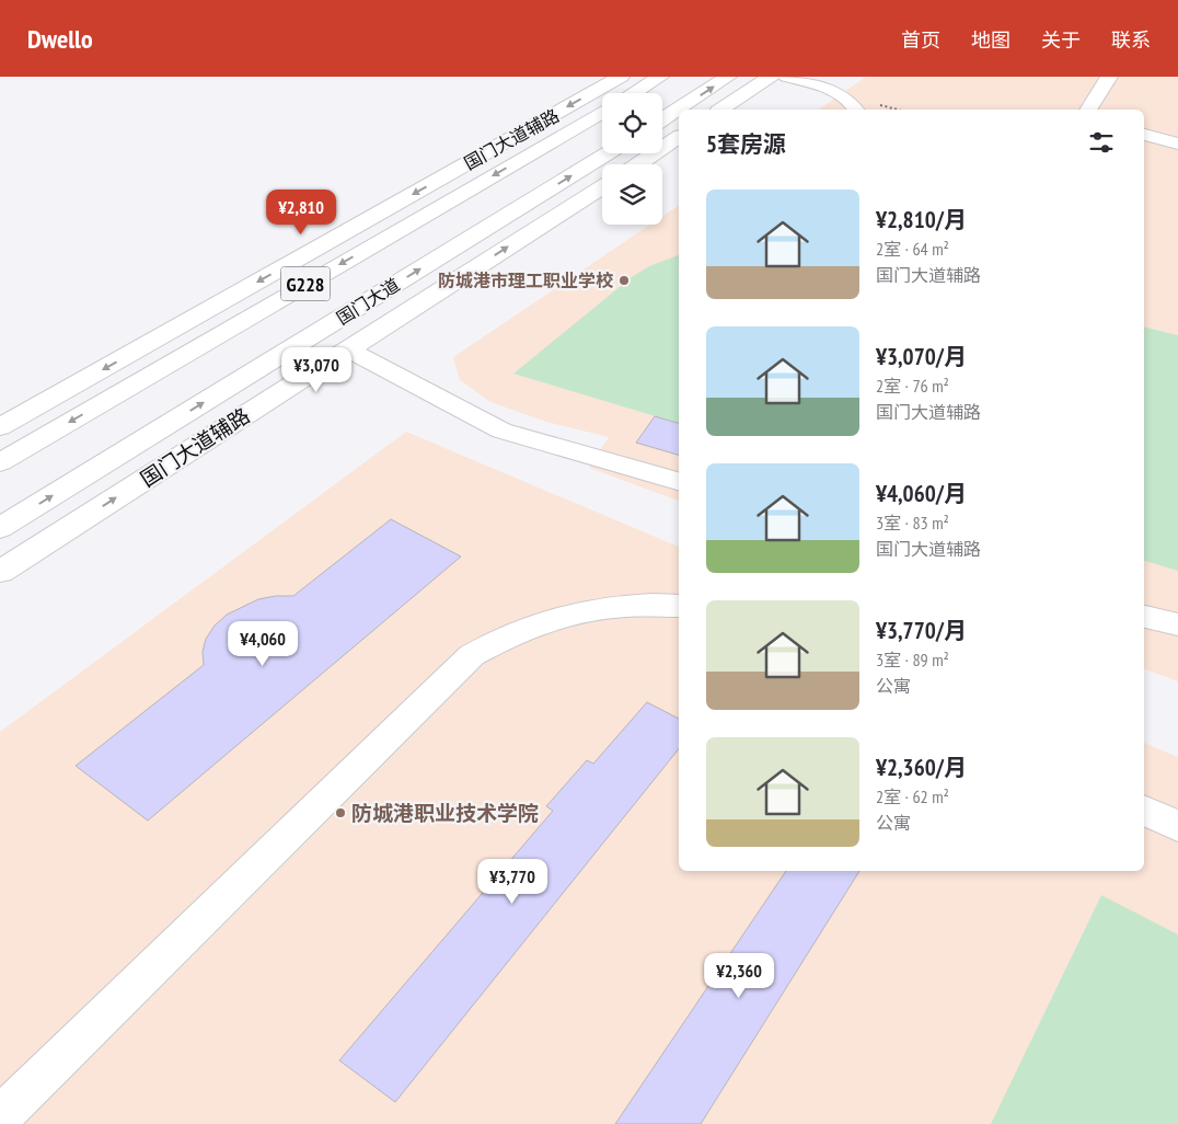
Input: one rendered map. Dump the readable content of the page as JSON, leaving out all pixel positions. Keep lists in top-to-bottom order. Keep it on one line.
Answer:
{"streets":{"main road":["国门大道辅路","G228","国门大道"]},"places":["防城港市理工职业学校","防城港职业技术学院"],"page":{"header":"Dwello","nav":["首页","地图","关于","联系"],"heading":"5套房源","list":[{"name":"¥2,810/月","note":"2室 · 64 m² · 国门大道辅路"},{"name":"¥3,070/月","note":"2室 · 76 m² · 国门大道辅路"},{"name":"¥4,060/月","note":"3室 · 83 m² · 国门大道辅路"},{"name":"¥3,770/月","note":"3室 · 89 m² · 公寓"},{"name":"¥2,360/月","note":"2室 · 62 m² · 公寓"}],"price":["¥2,810","¥3,070","¥4,060","¥3,770","¥2,360"]}}
